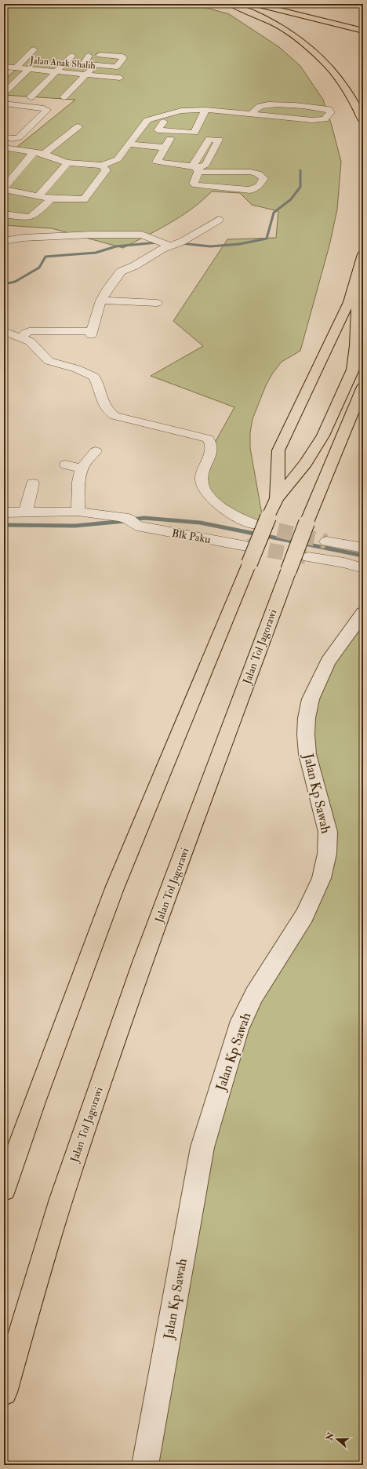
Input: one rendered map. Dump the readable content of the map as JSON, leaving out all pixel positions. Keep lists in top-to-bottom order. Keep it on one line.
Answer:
{"streets":{"highway":["Jalan Tol Jagorawi"],"street":["Jalan Anak Shalih","Blk Paku","Jalan Kp Sawah"]},"north":"left"}
